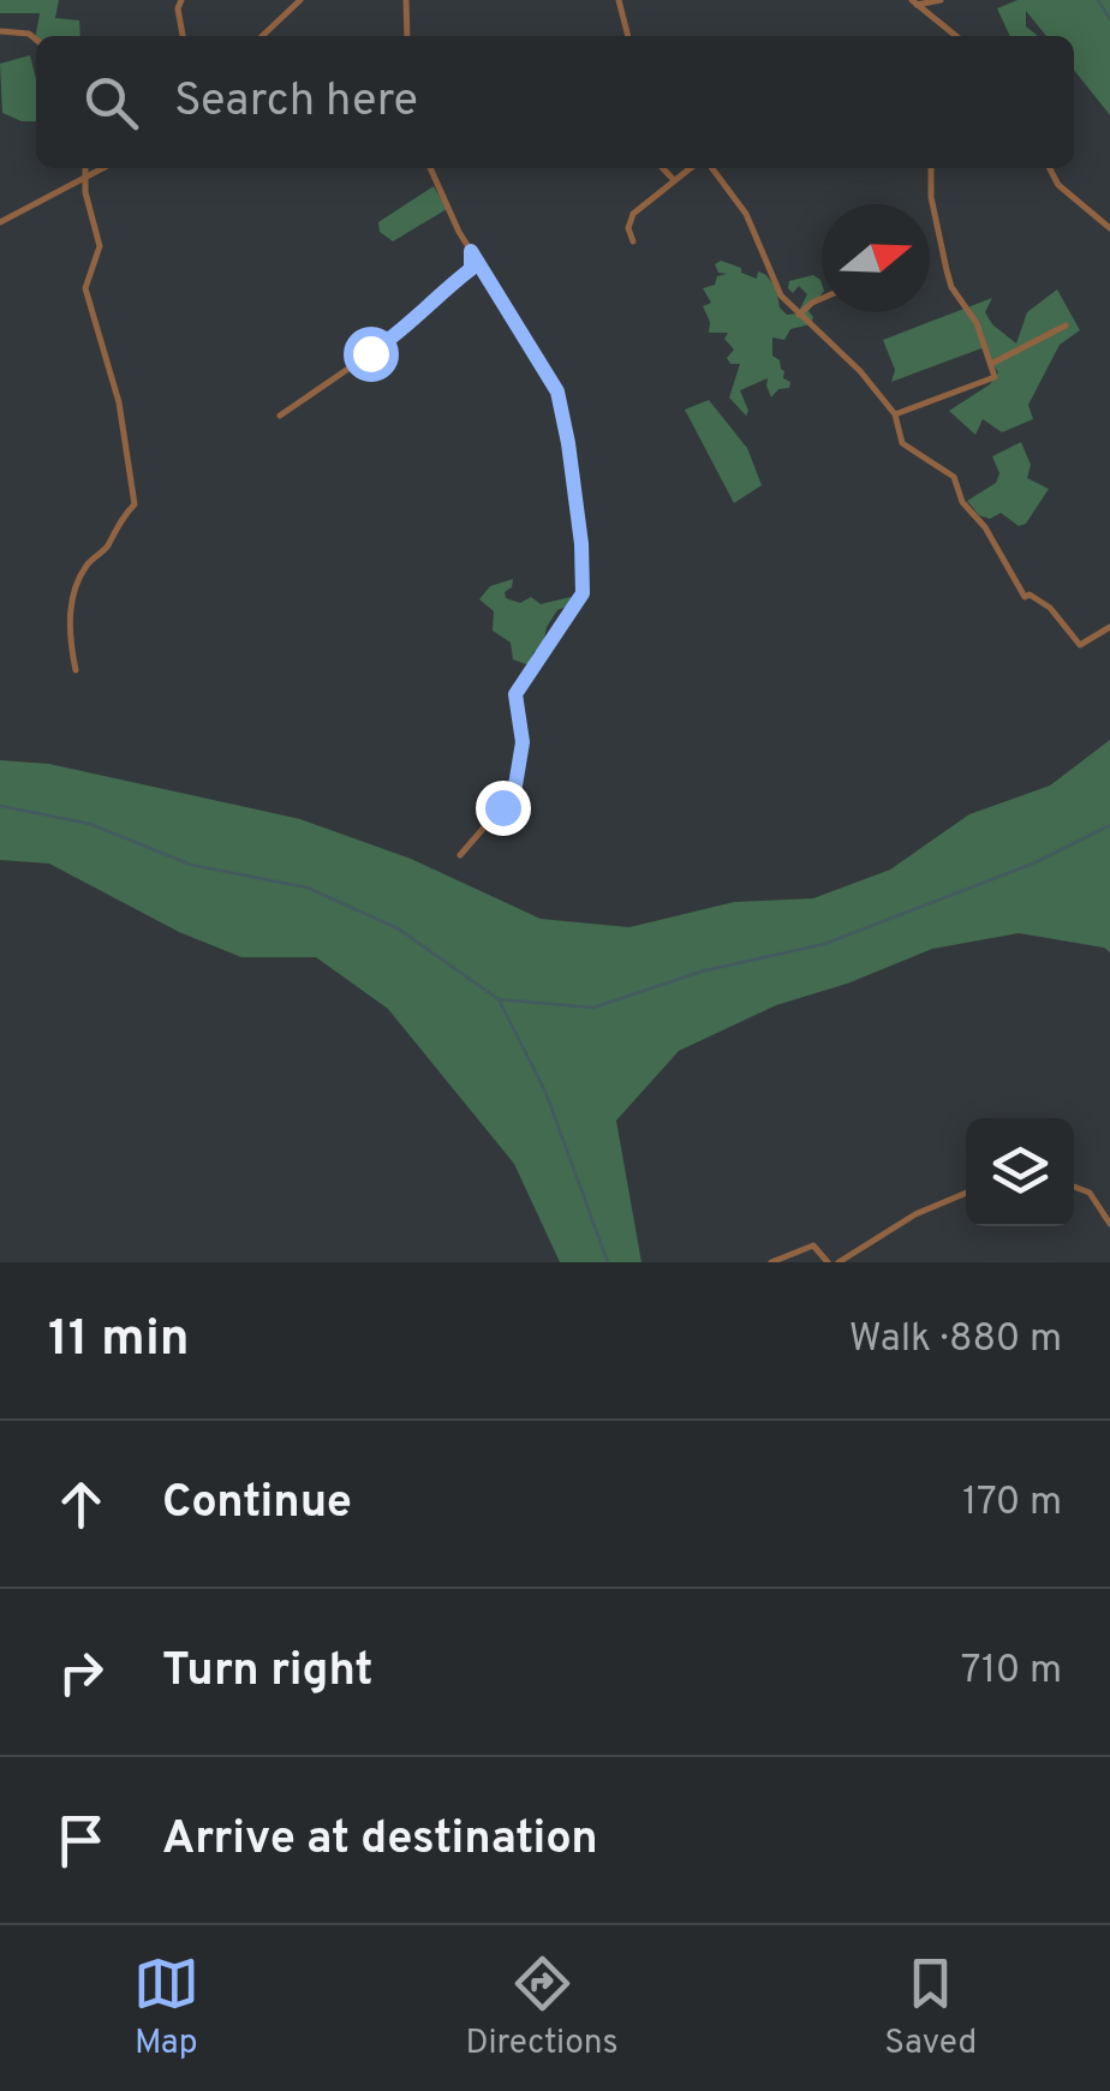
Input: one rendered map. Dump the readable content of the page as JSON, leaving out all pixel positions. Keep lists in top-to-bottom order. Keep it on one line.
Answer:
{"north":"right","page":{"search":"Search here","heading":["11 min","Walk · 880 m"],"list":[["Continue","170 m"],["Turn right","710 m"],"Arrive at destination"],"nav":["Map","Directions","Saved"]}}
